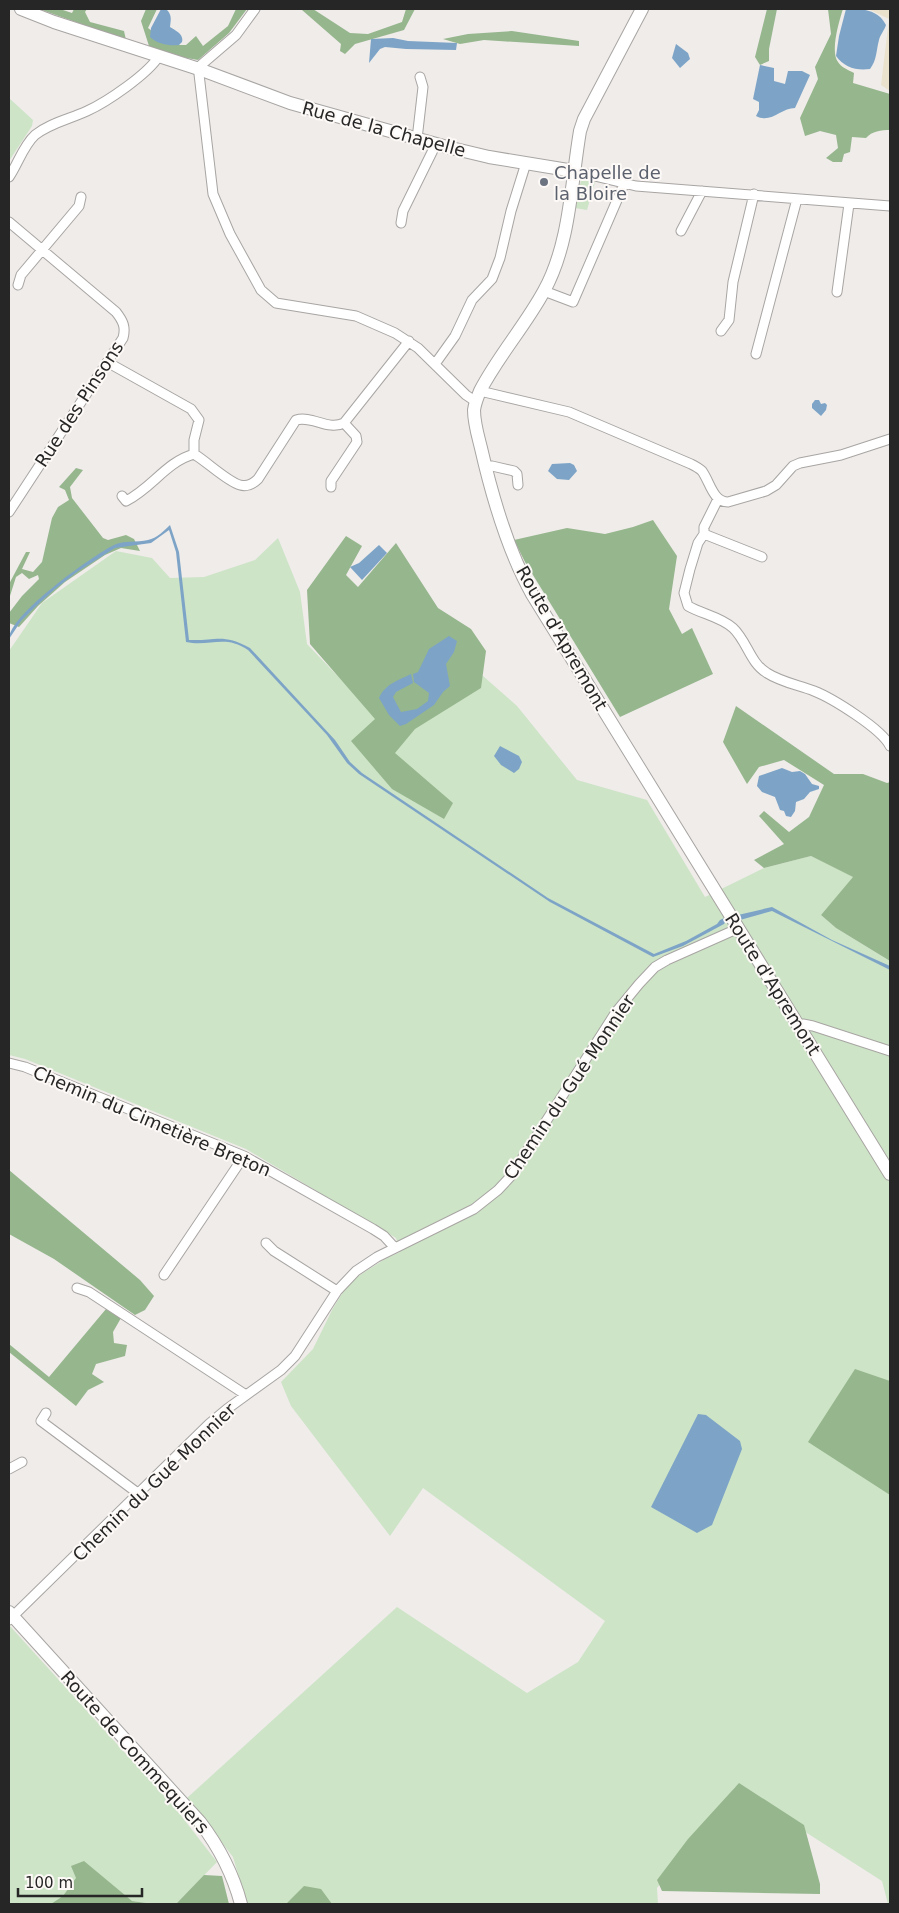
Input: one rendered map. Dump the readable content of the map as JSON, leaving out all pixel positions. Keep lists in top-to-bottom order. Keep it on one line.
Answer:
{"streets":{"street":["Rue de la Chapelle","Rue des Pinsons","Route d'Apremont","Chemin du Gué Monnier","Chemin du Cimetière Breton","Route de Commequiers"]},"crossings":[["Route d'Apremont","Chemin du Gué Monnier"],["Chemin du Gué Monnier","Chemin du Cimetière Breton"],["Chemin du Gué Monnier","Route de Commequiers"]],"places":["Chapelle de la Bloire"],"scale_bar":"100 m"}
